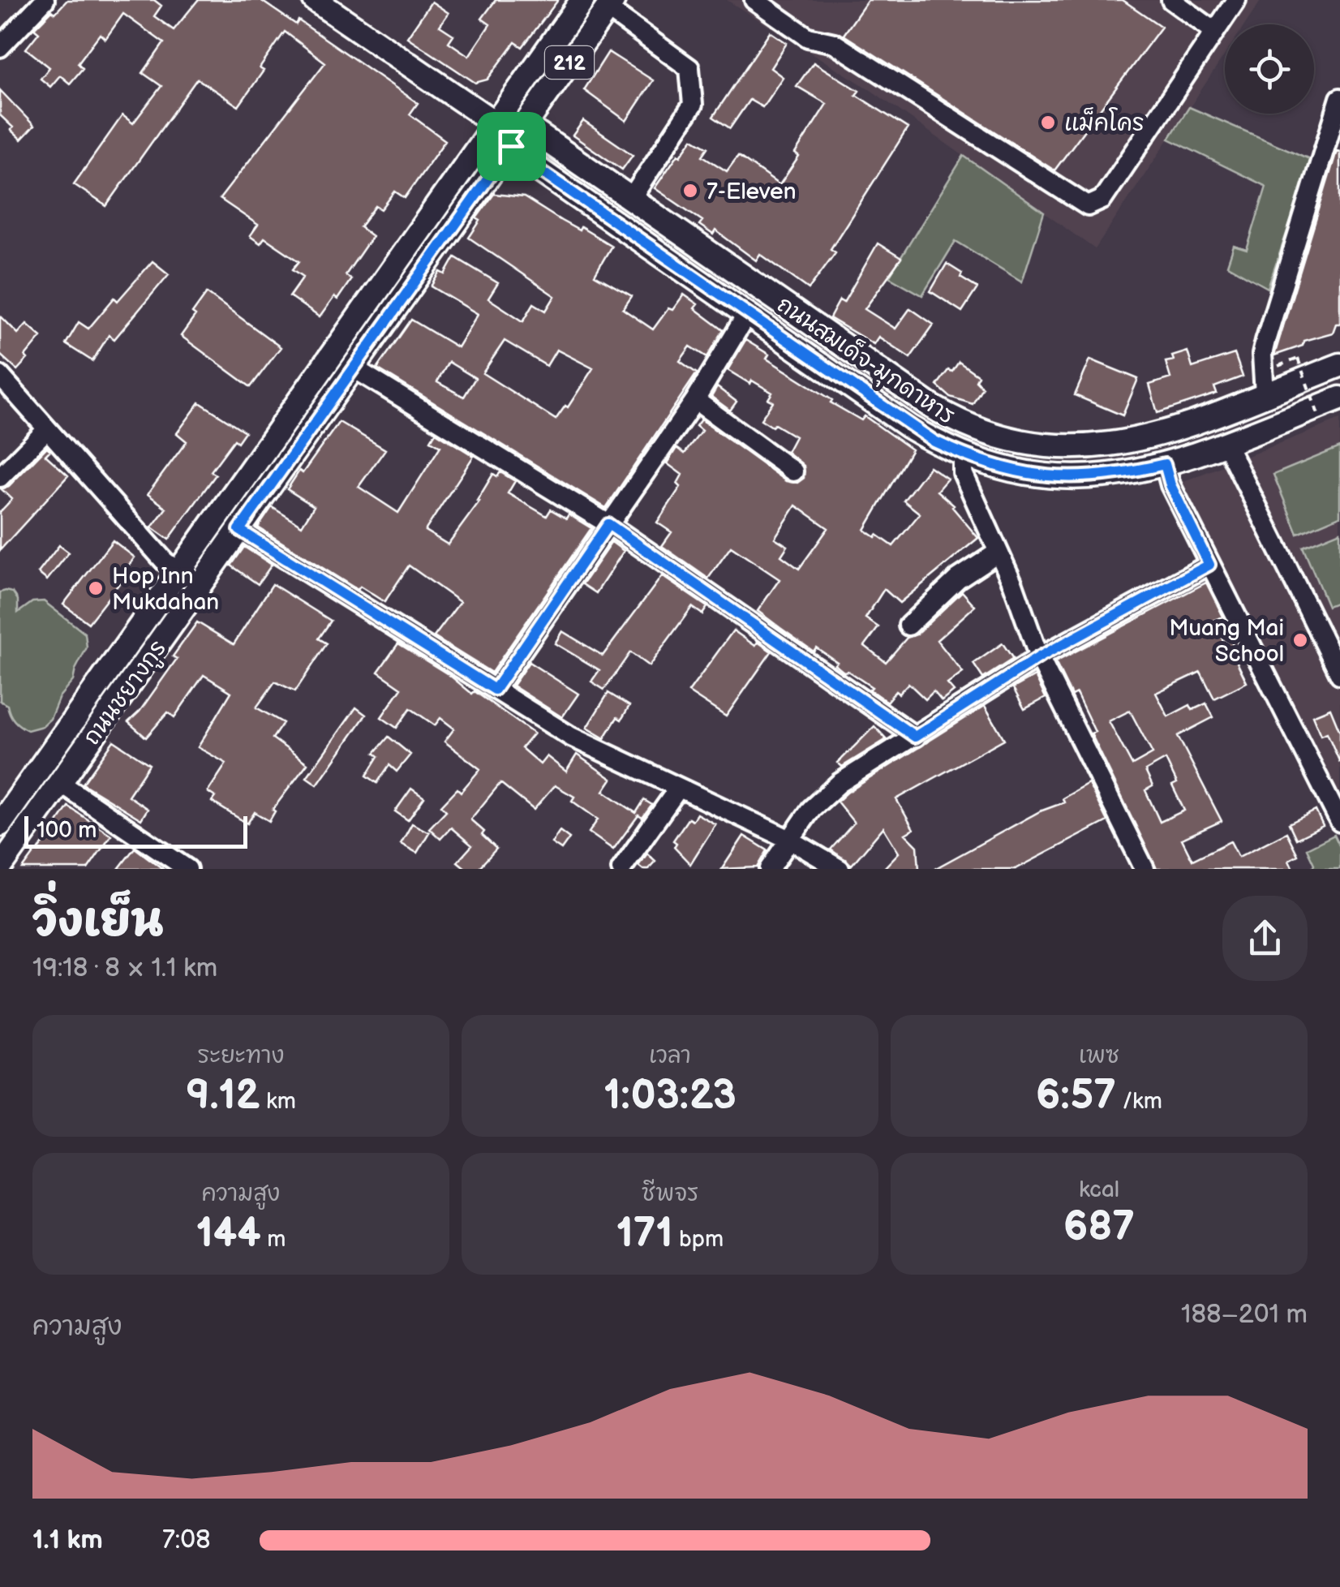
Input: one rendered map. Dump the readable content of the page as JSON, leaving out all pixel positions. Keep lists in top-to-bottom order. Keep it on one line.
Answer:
{"streets":{"main road":["212","ถนนสมเด็จ-มุกดาหาร","ถนนชยางกูร"]},"crossings":[["ถนนสมเด็จ-มุกดาหาร","ถนนชยางกูร"]],"places":["แม็คโคร","7-Eleven","Hop Inn Mukdahan","Muang Mai School"],"scale_bar":"100 m","page":{"scale":"100 m","heading":["วิ่งเย็น","19:18 · 8 × 1.1 km"],"stats":[["ระยะทาง","9.12 km"],["เวลา","1:03:23"],["เพซ","6:57 /km"],["ความสูง","144 m"],["ชีพจร","171 bpm"],["kcal","687"]],"chart":["ความสูง","188–201 m"],"list":[{"name":"1.1 km","note":"7:08"}]}}
